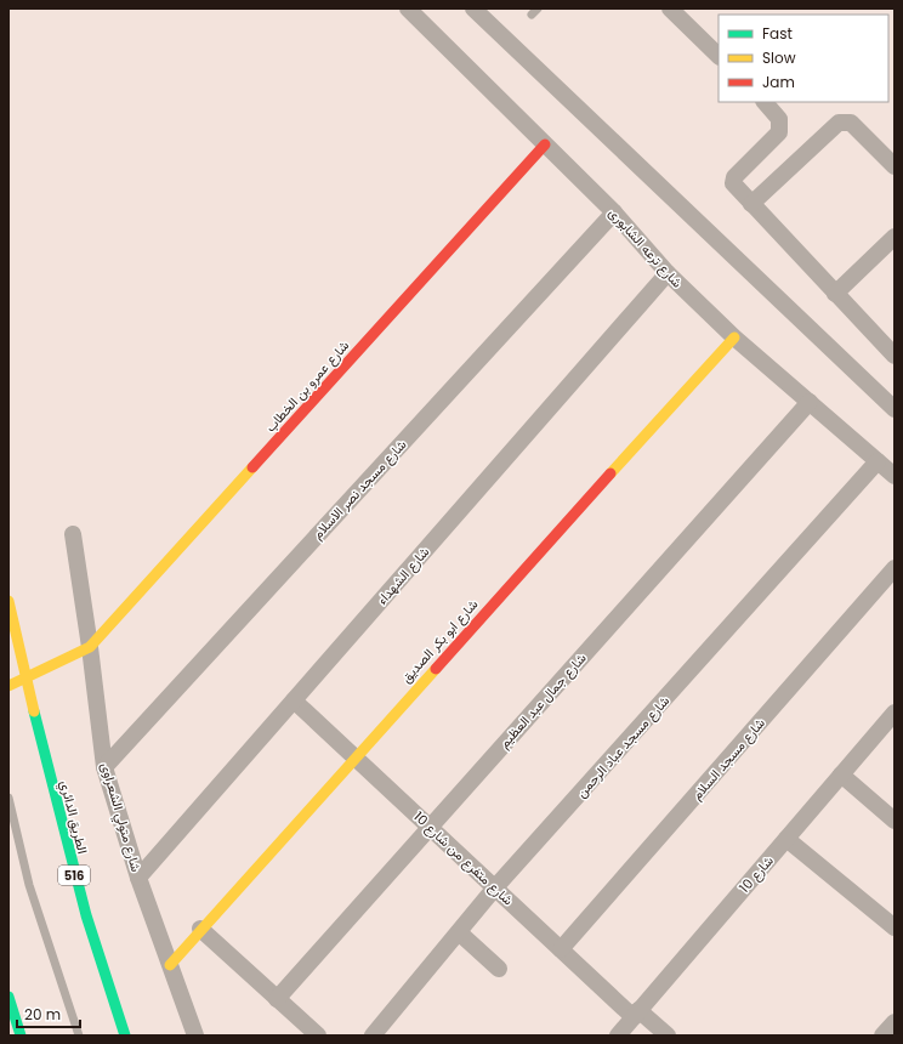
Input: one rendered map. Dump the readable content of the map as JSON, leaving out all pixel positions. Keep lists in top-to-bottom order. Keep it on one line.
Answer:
{"streets":{"main road":["شارع عمرو بن الخطاب","شارع ابو بكر الصديق","الطريق الدائري","516"],"street":["شارع ترعه الشابورى","شارع مسجد نصر الاسلام","شارع الشهداء","شارع جمال عبد العظيم","شارع مسجد عباد الرحمن","شارع مسجد السلام","شارع متولي الشعراوى","شارع متفرع من شارع 10","شارع 10"]},"crossings":[["شارع ترعه الشابورى","شارع عمرو بن الخطاب"],["شارع ترعه الشابورى","شارع مسجد نصر الاسلام"],["شارع ترعه الشابورى","شارع الشهداء"],["شارع ترعه الشابورى","شارع ابو بكر الصديق"],["شارع ترعه الشابورى","شارع جمال عبد العظيم"],["شارع ترعه الشابورى","شارع مسجد عباد الرحمن"],["شارع عمرو بن الخطاب","شارع متولي الشعراوى"],["شارع مسجد نصر الاسلام","شارع متولي الشعراوى"],["شارع الشهداء","شارع متولي الشعراوى"],["شارع الشهداء","شارع متفرع من شارع 10"],["شارع ابو بكر الصديق","شارع متولي الشعراوى"],["شارع ابو بكر الصديق","شارع متفرع من شارع 10"],["شارع جمال عبد العظيم","شارع متفرع من شارع 10"],["شارع مسجد عباد الرحمن","شارع متفرع من شارع 10"],["شارع مسجد السلام","شارع متفرع من شارع 10"],["شارع متفرع من شارع 10","شارع 10"]],"legend":["Fast","Slow","Jam"],"scale_bar":"20 m"}
